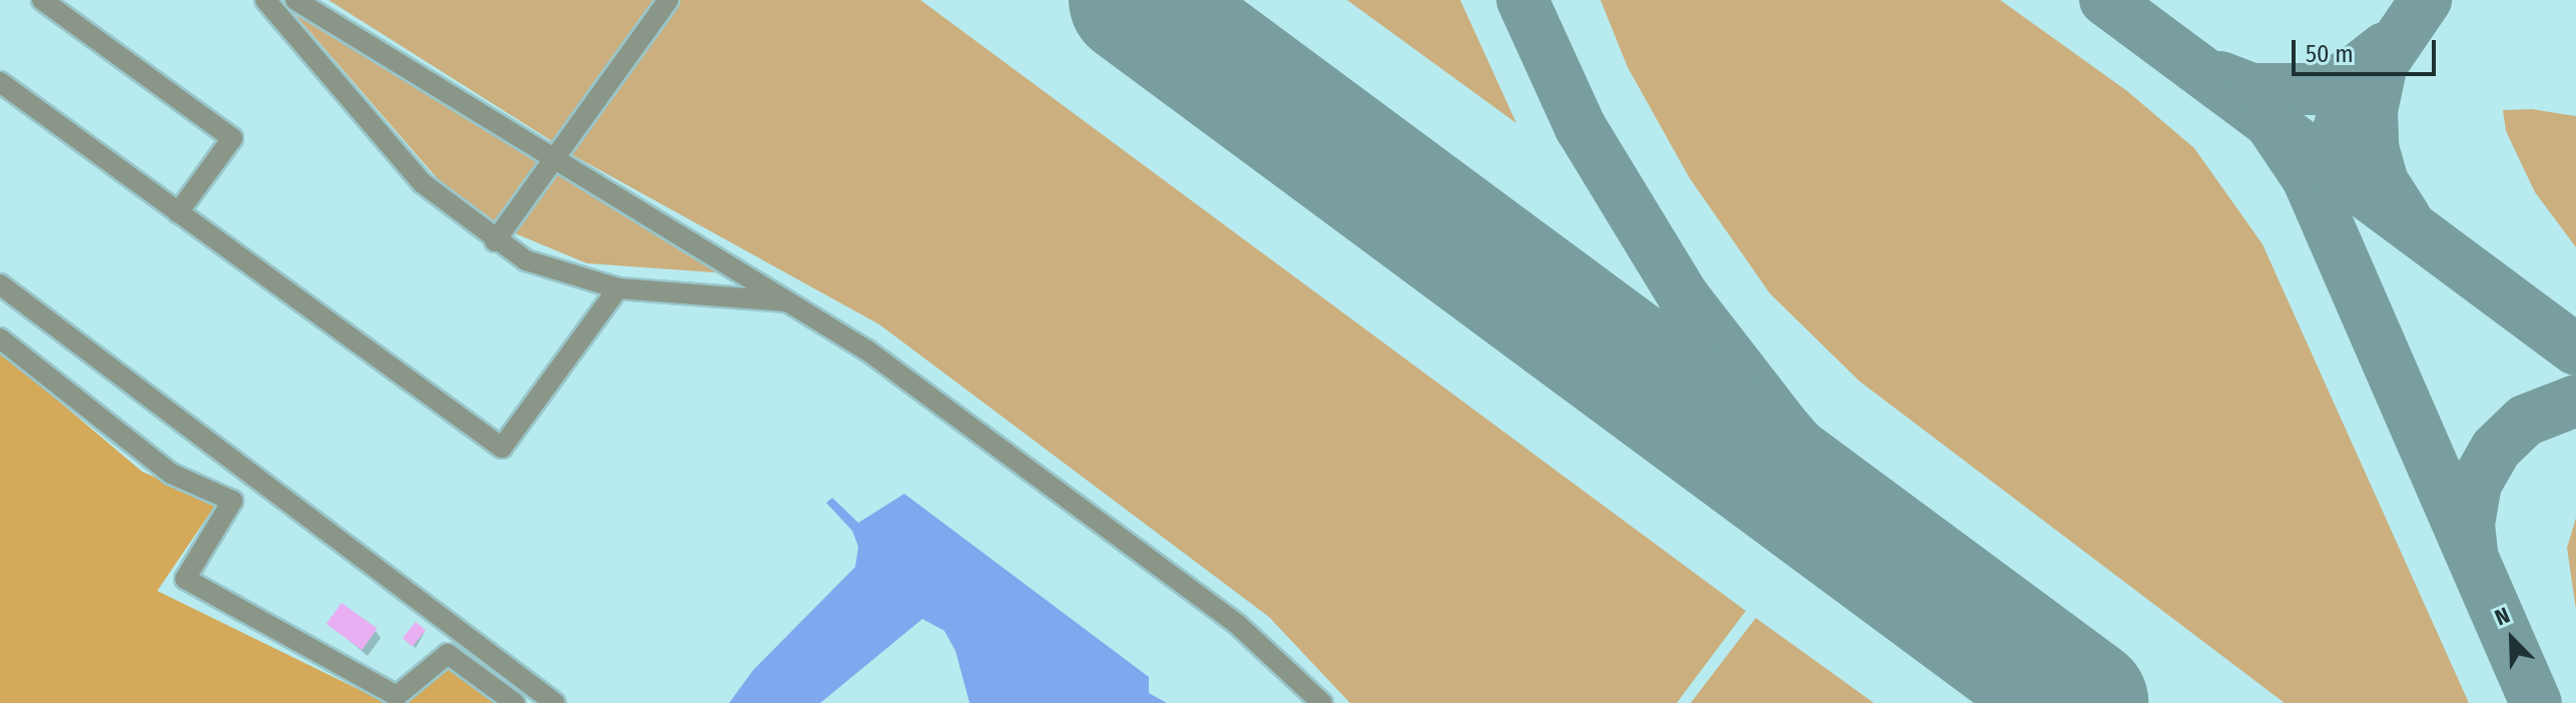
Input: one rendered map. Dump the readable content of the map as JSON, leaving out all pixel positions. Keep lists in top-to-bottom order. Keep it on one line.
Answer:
{"scale_bar":"50 m","north":"top left"}
